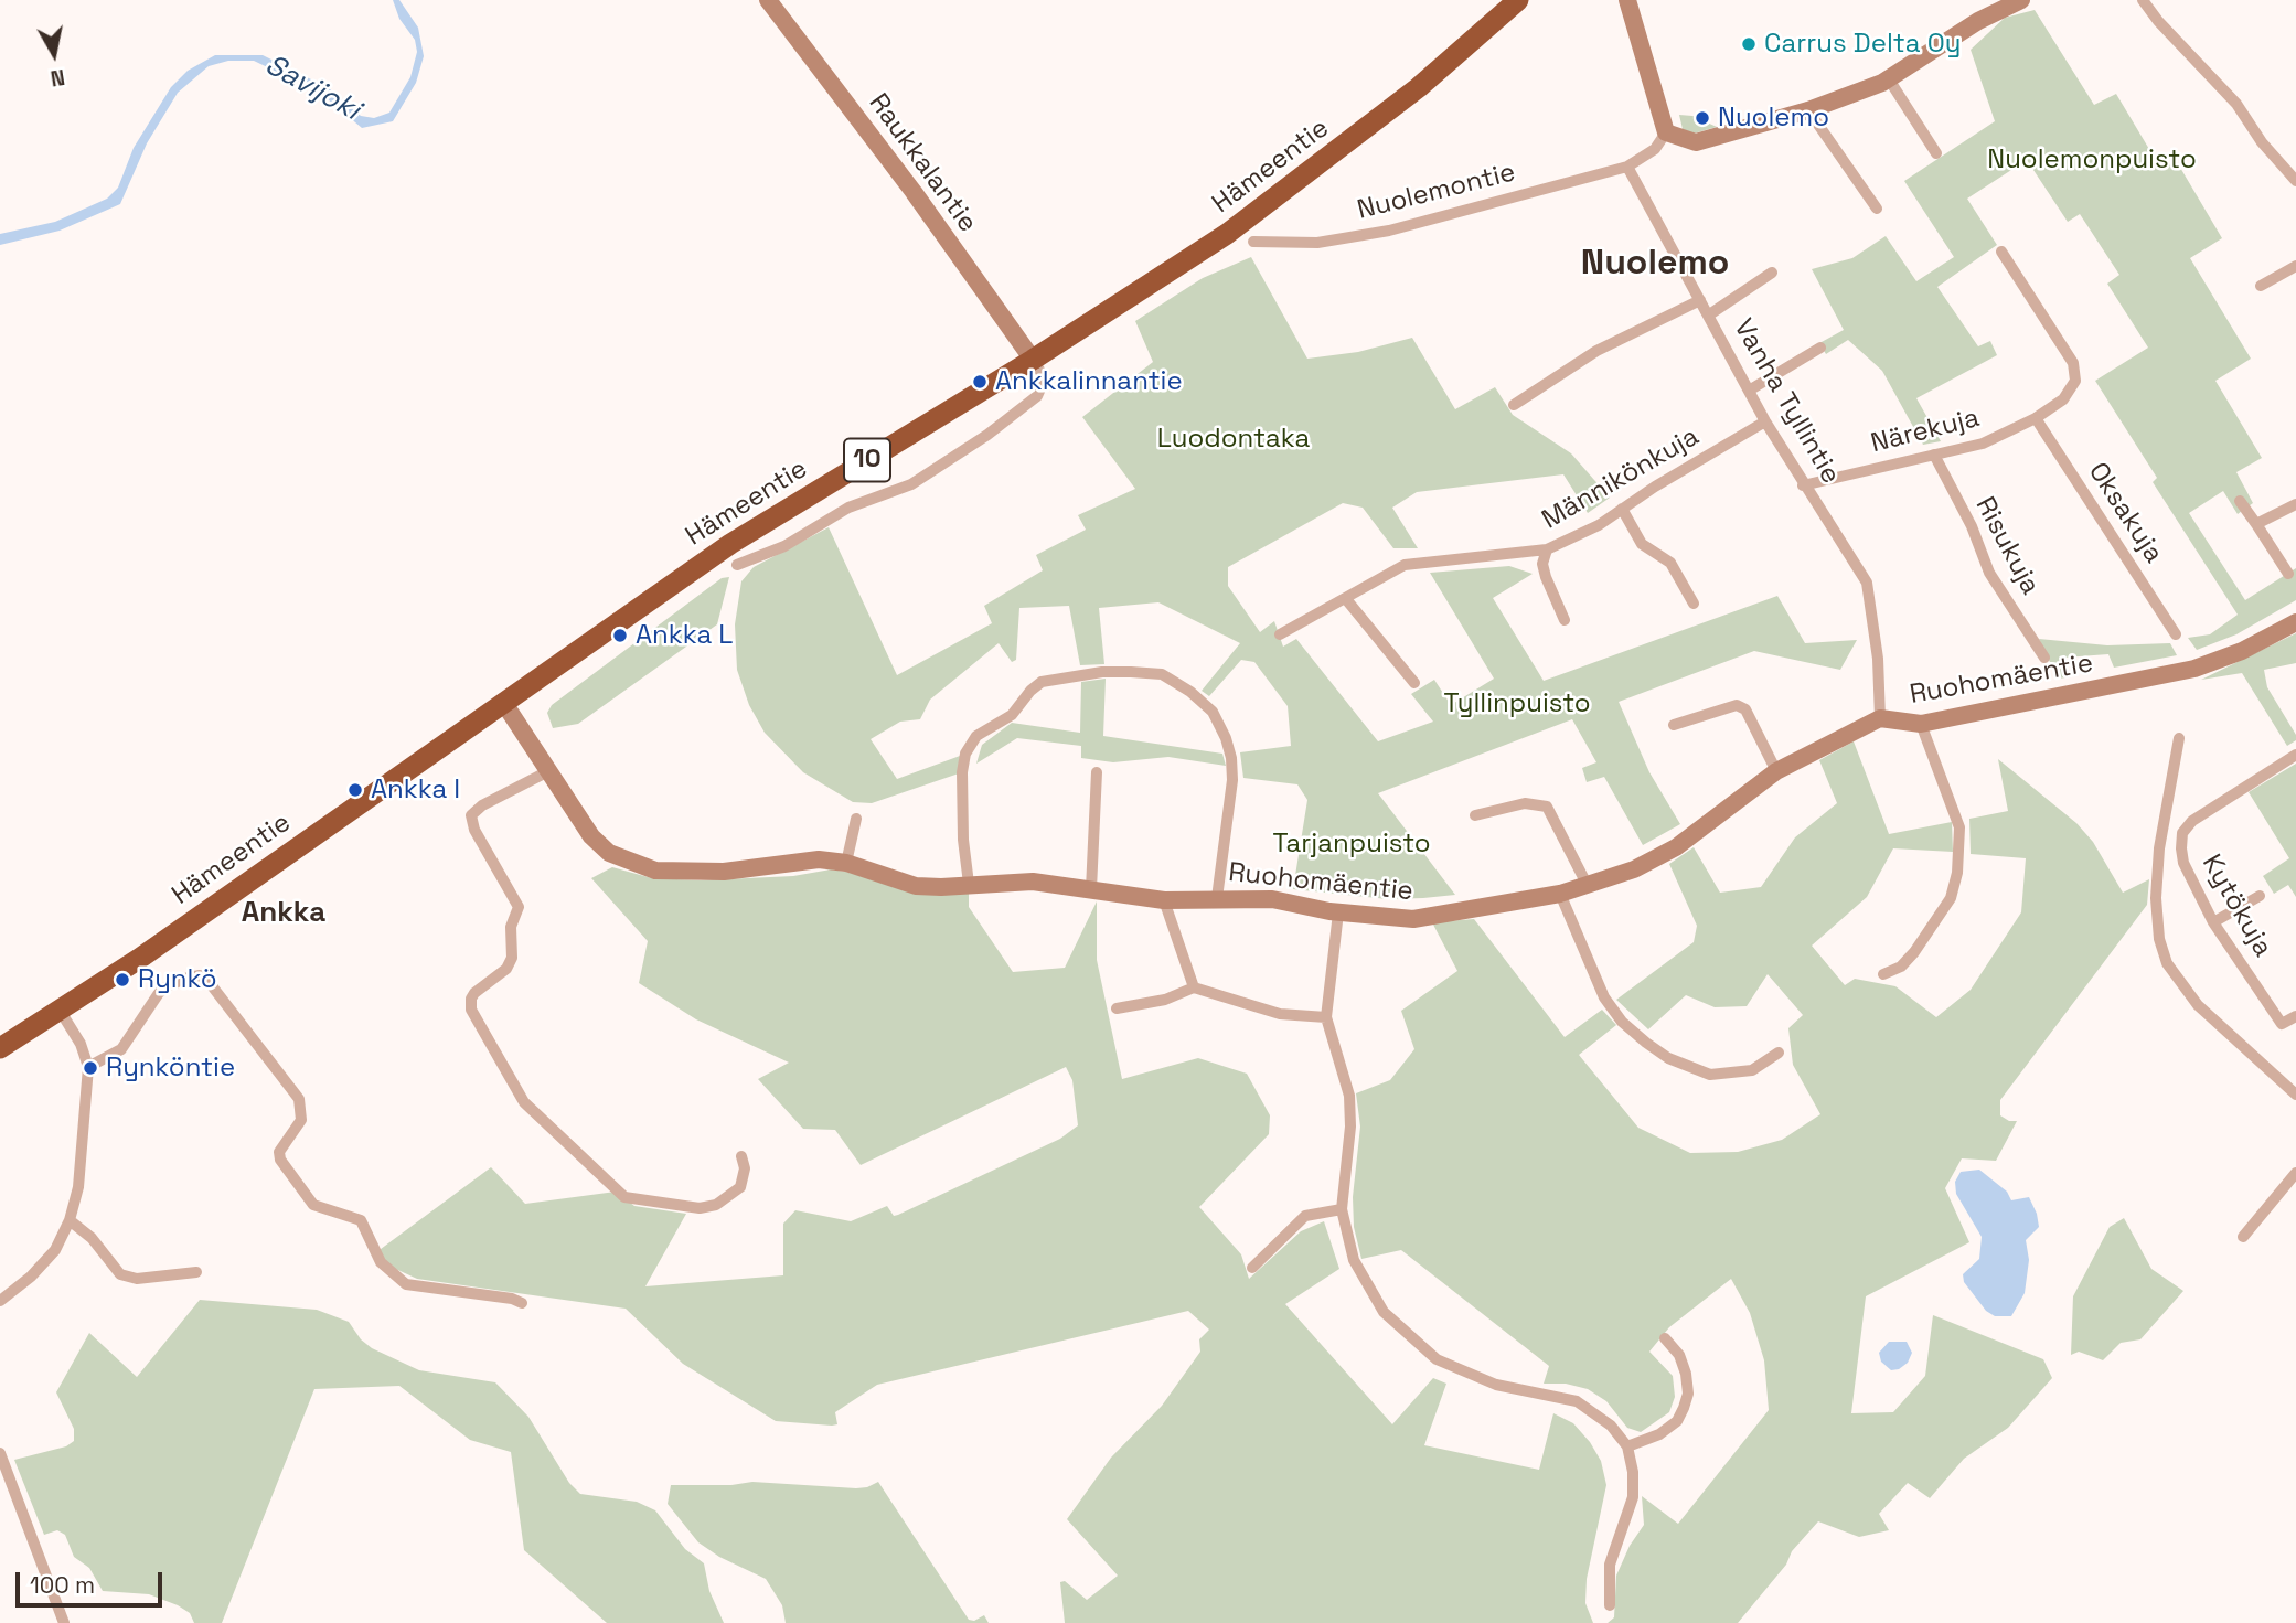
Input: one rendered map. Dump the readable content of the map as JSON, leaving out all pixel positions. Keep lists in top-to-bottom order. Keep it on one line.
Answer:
{"streets":{"highway":["Hämeentie","10"],"street":["Raukkalantie","Nuolemontie","Vanha Tyllintie","Närekuja","Männikönkuja","Oksakuja","Risukuja","Ruohomäentie","Kytökuja"]},"crossings":[["Raukkalantie","Hämeentie"],["Hämeentie","Ruohomäentie"],["Nuolemontie","Vanha Tyllintie"],["Vanha Tyllintie","Närekuja"],["Vanha Tyllintie","Männikönkuja"],["Vanha Tyllintie","Ruohomäentie"],["Närekuja","Oksakuja"],["Närekuja","Risukuja"]],"districts":["Nuolemo","Ankka"],"water":["Savijoki"],"parks":["Nuolemonpuisto","Luodontaka","Tyllinpuisto","Tarjanpuisto"],"places":["Carrus Delta Oy","Nuolemo","Ankkalinnantie","Ankka L","Ankka I","Rynkö","Rynköntie"],"scale_bar":"100 m","north":"bottom"}
